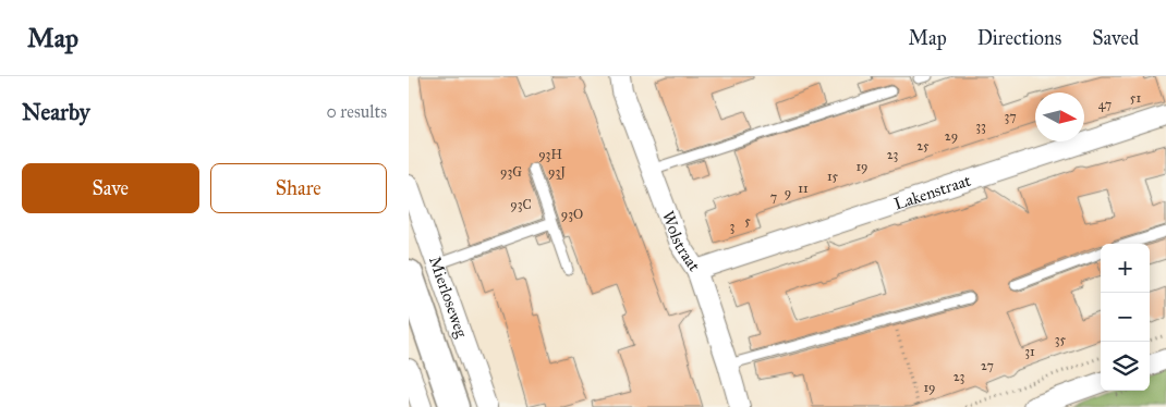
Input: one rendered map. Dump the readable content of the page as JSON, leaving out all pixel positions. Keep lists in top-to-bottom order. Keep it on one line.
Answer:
{"streets":{"main road":["Mierloseweg"],"street":["Lakenstraat","Wolstraat"]},"crossings":[["Lakenstraat","Wolstraat"]],"house_numbers":["51","47","37","33","29","25","93H","23","19","93G","93J","15","11","9","7","93C","93O","5","3","35","31","27","23","19"],"north":"right","page":{"header":"Map","nav":["Map","Directions","Saved"],"heading":["Nearby","0 results"],"buttons":["Save","Share"],"map_buttons":["+","−"]}}
